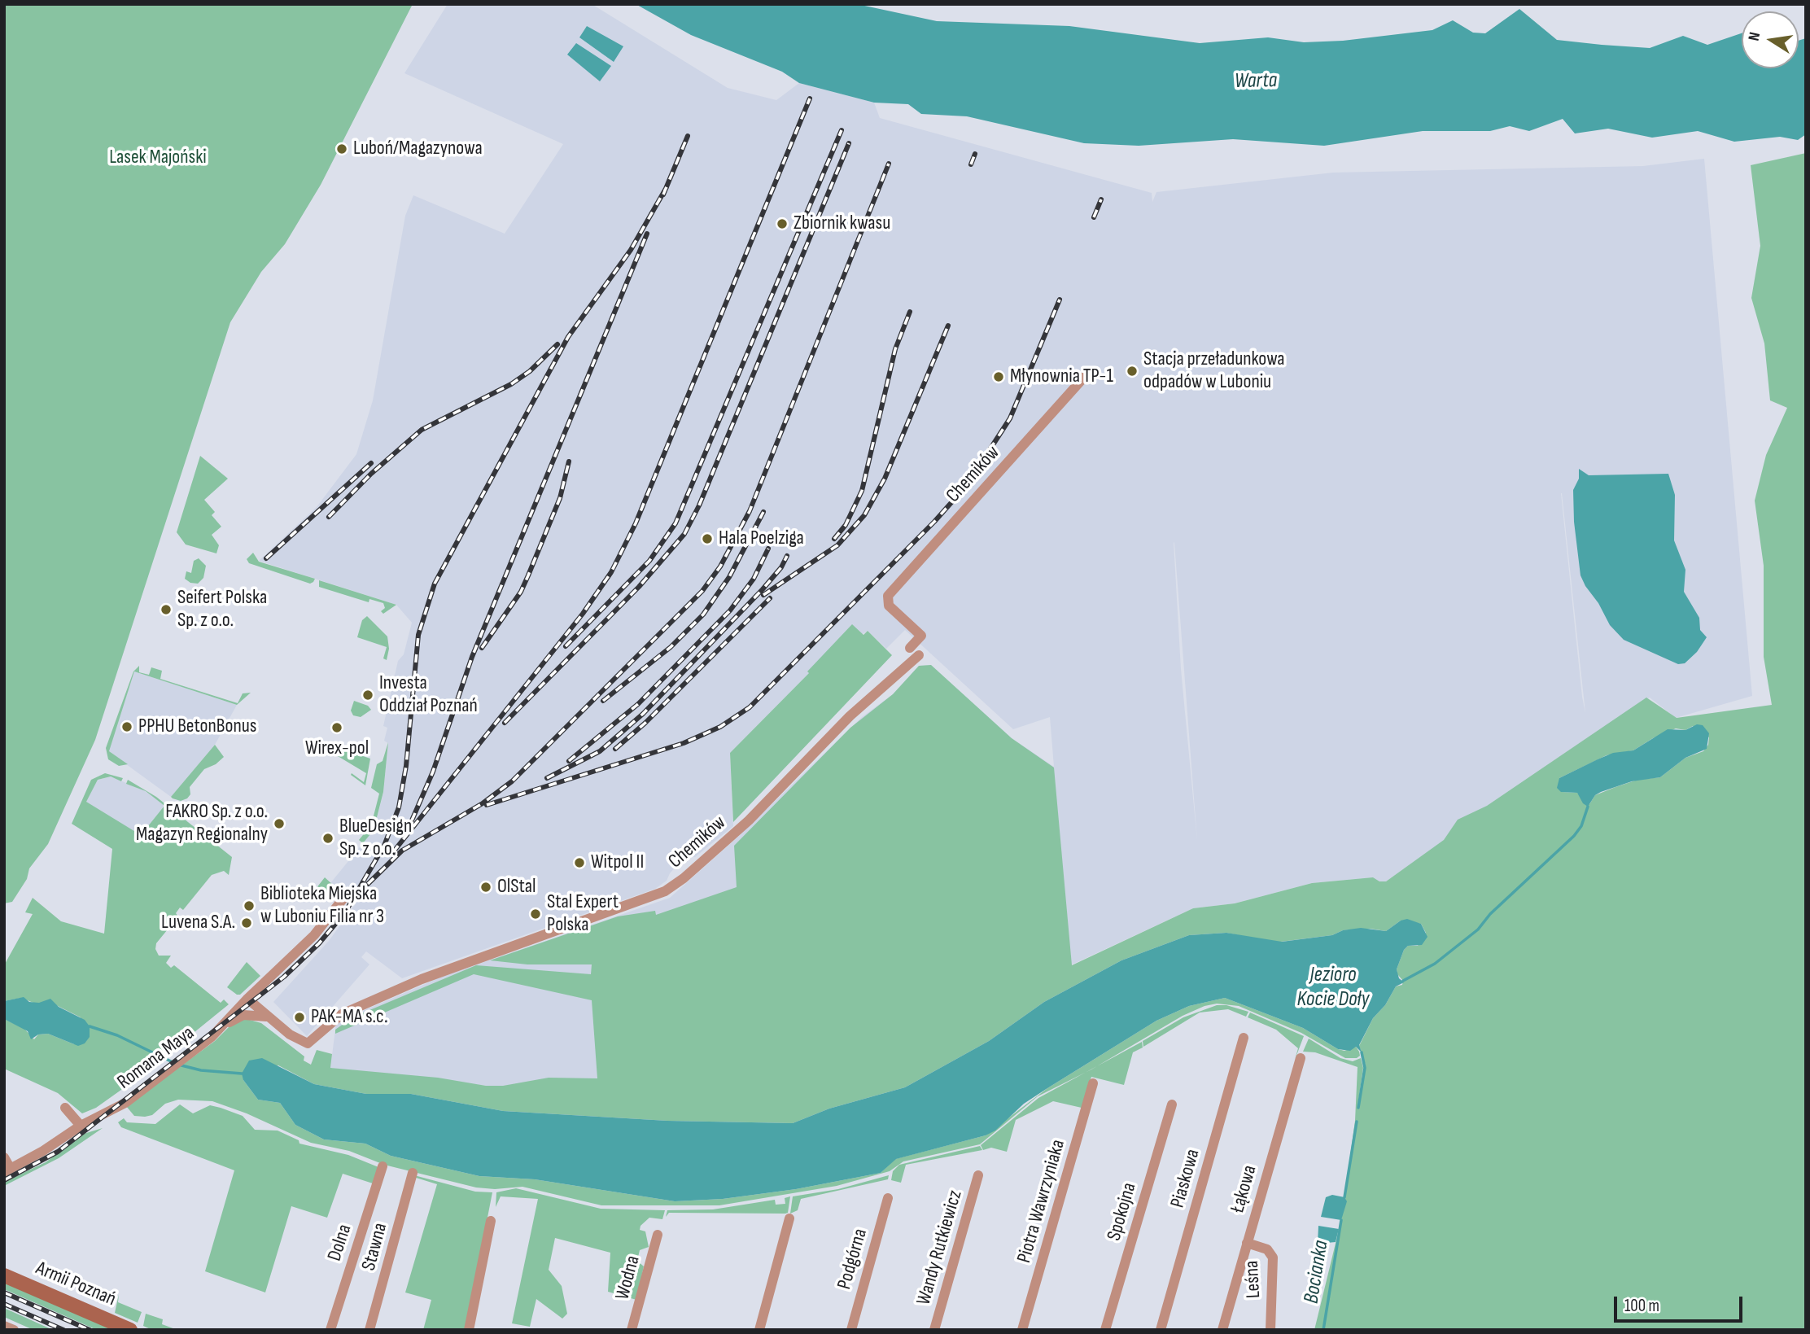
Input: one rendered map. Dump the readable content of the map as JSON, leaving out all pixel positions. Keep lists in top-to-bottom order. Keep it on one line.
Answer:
{"streets":{"main road":["Armii Poznań"],"street":["Chemików","Romana Maya","Piaskowa","Łąkowa","Piotra Wawrzyniaka","Spokojna","Dolna","Stawna","Wandy Rutkiewicz","Podgórna","Wodna","Leśna"]},"crossings":[["Chemików","Romana Maya"],["Łąkowa","Leśna"]],"water":["Warta","Jezioro Kocie Doły","Bocianka"],"parks":["Lasek Majoński"],"places":["Luboń/Magazynowa","Zbiornik kwasu","Stacja przeładunkowa odpadów w Luboniu","Młynownia TP-1","Hala Poelziga","Seifert Polska Sp. z o.o.","Investa Oddział Poznań","PPHU BetonBonus","Wirex-pol","FAKRO Sp. z o.o. Magazyn Regionalny","BlueDesign Sp. z o.o.","Witpol II","OlStal","Biblioteka Miejska w Luboniu Filia nr 3","Stal Expert Polska","Luvena S.A.","PAK-MA s.c."],"scale_bar":"100 m","north":"left"}
